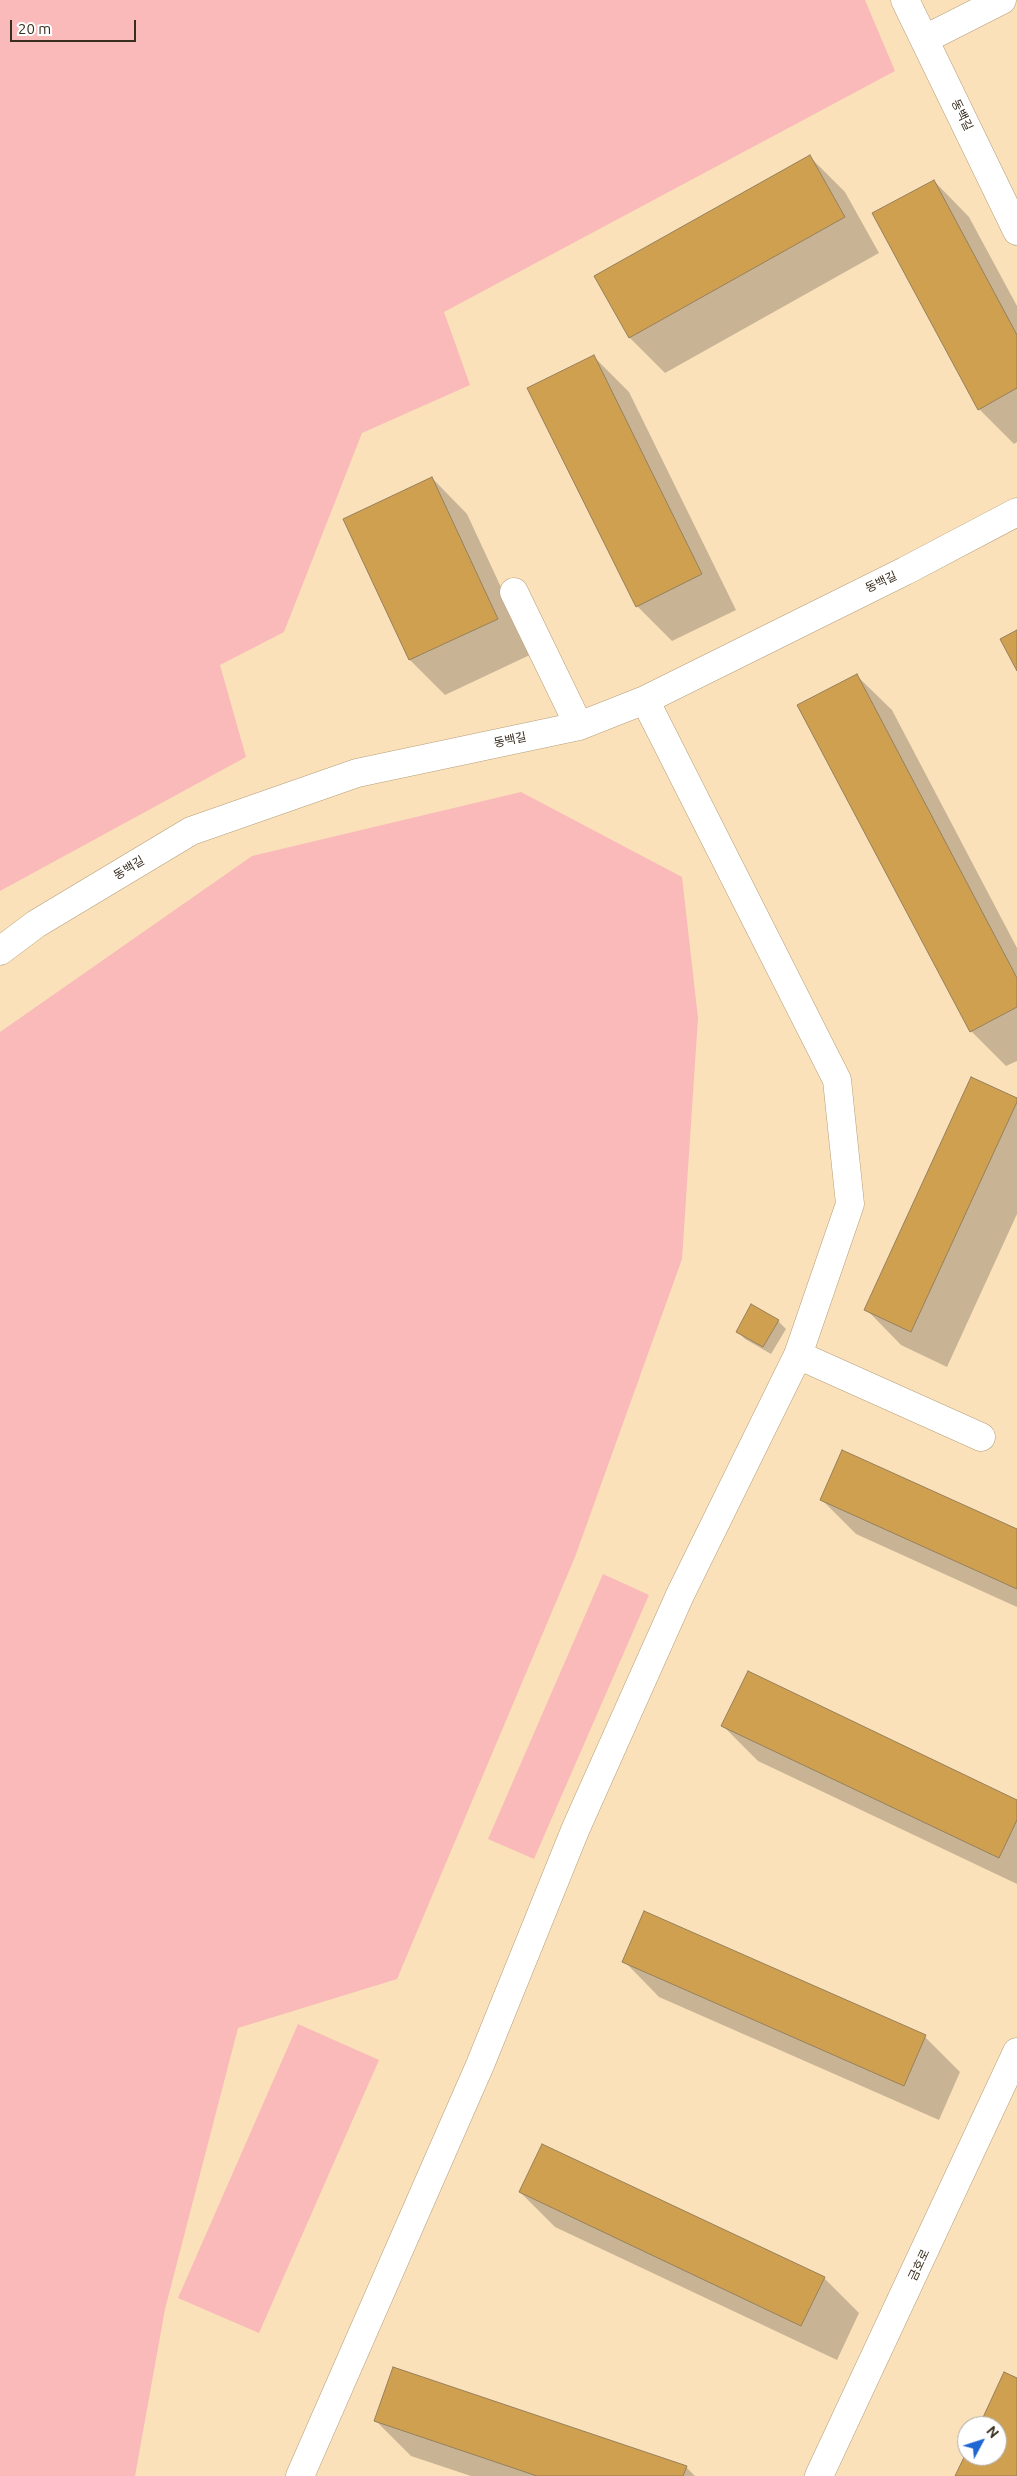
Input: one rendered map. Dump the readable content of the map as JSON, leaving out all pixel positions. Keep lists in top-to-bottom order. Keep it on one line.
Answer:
{"streets":{"street":["동백길","금호로"]},"scale_bar":"20 m","north":"top right"}
